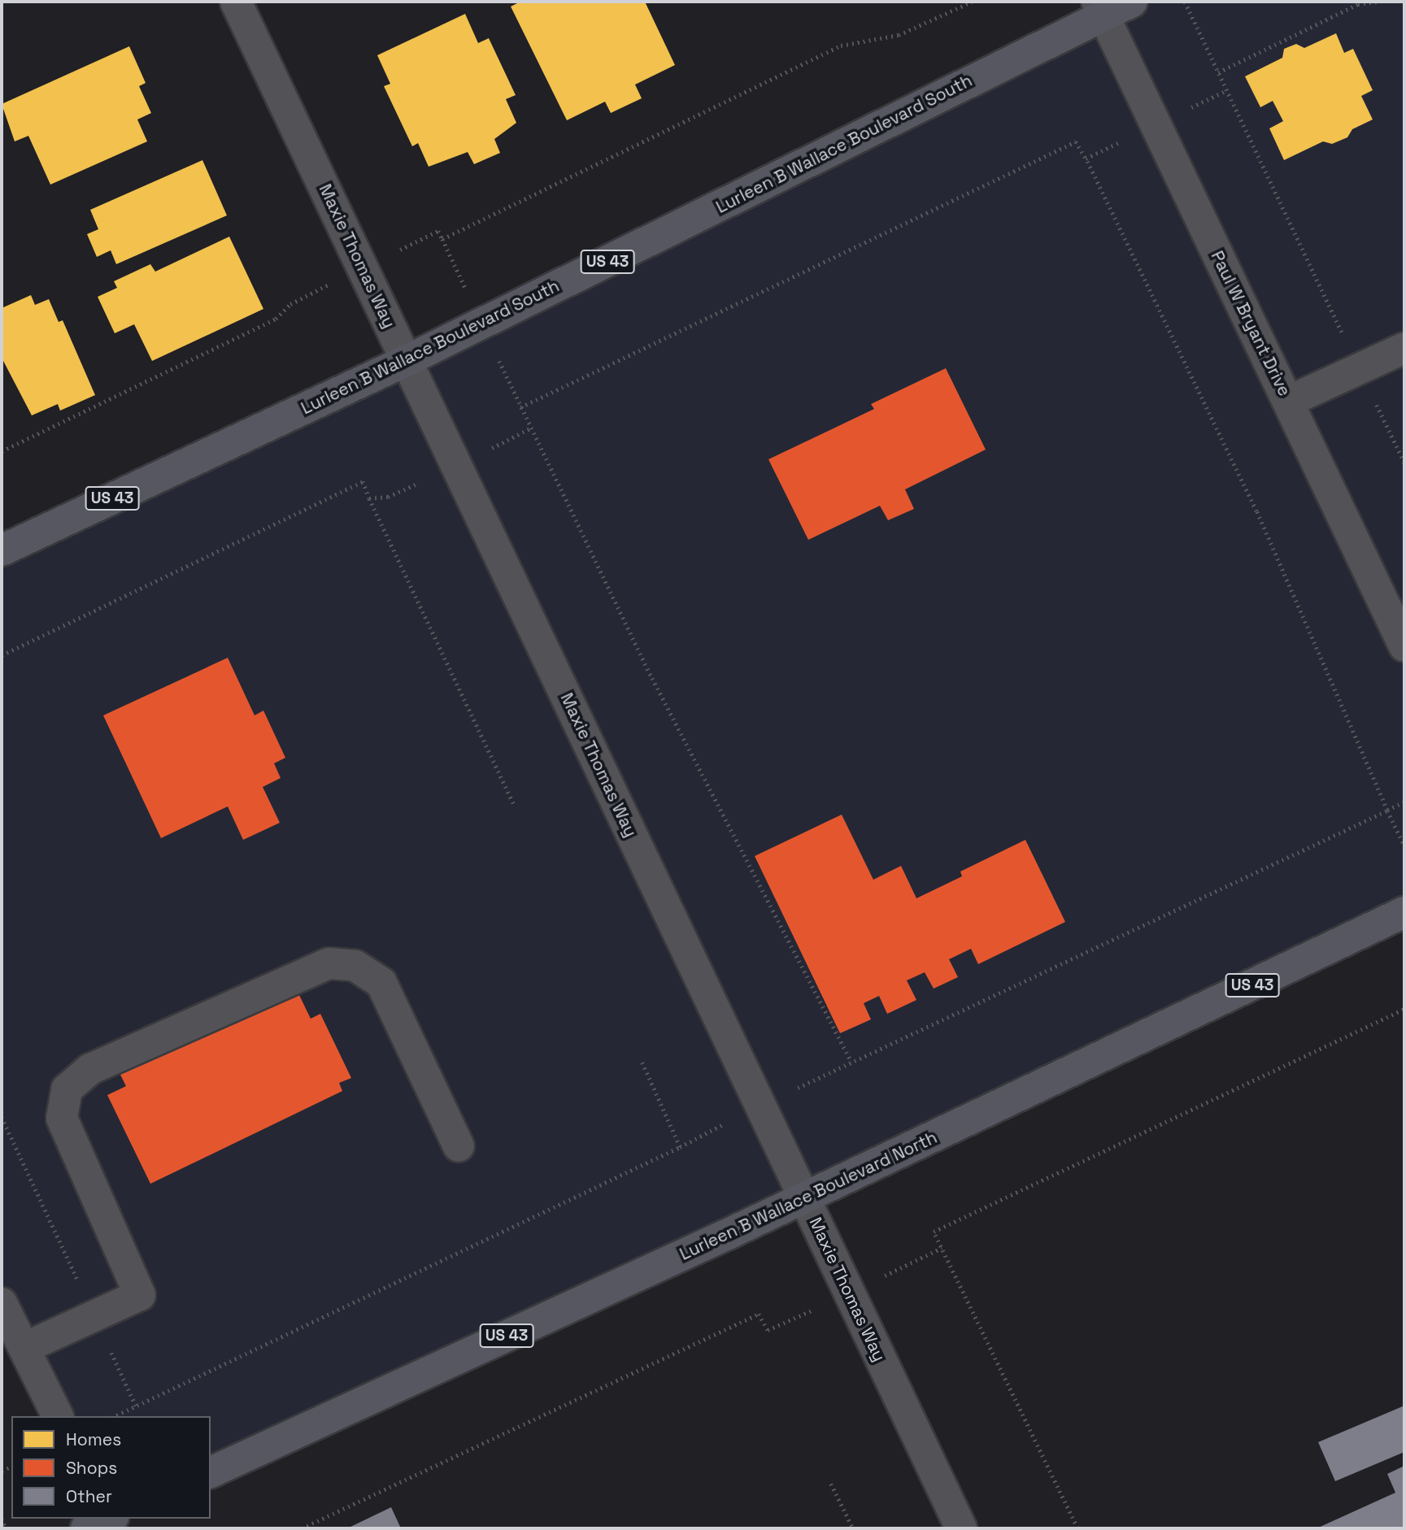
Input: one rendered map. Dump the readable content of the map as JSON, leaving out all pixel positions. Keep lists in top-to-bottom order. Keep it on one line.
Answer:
{"streets":{"highway":["Lurleen B Wallace Boulevard South","US 43","Lurleen B Wallace Boulevard North"],"street":["Maxie Thomas Way","Paul W Bryant Drive"]},"crossings":[["Lurleen B Wallace Boulevard South","Maxie Thomas Way"],["Lurleen B Wallace Boulevard South","Paul W Bryant Drive"],["Maxie Thomas Way","Lurleen B Wallace Boulevard North"]],"legend":["Homes","Shops","Other"]}
